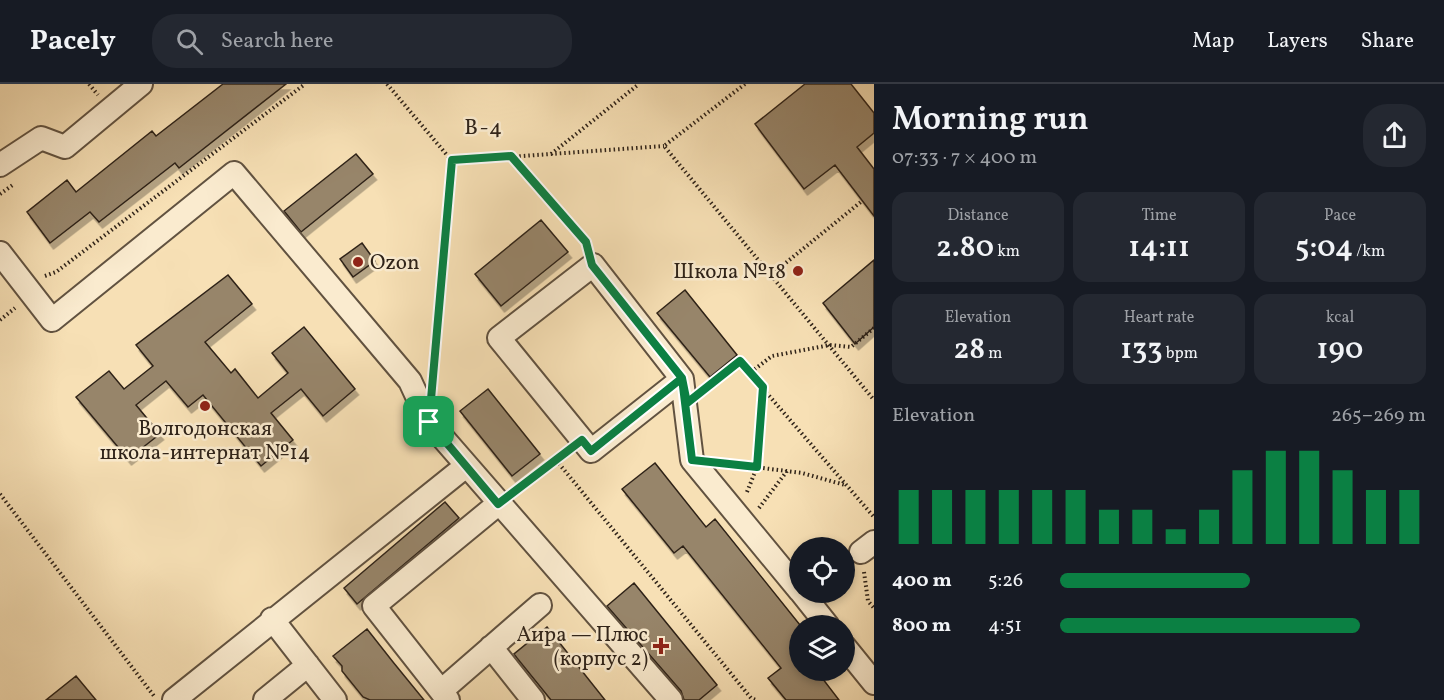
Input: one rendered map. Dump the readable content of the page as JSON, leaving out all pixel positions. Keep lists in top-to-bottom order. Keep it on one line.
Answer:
{"districts":["В-4"],"places":{"other":["Ozon","Школа №18","Волгодонская школа-интернат №14"],"health":["Аира — Плюс (корпус 2)"]},"page":{"header":"Pacely","search":"Search here","nav":["Map","Layers","Share"],"heading":["Morning run","07:33 · 7 × 400 m"],"stats":[["Distance","2.80 km"],["Time","14:11"],["Pace","5:04 /km"],["Elevation","28 m"],["Heart rate","133 bpm"],["kcal","190"]],"chart":["Elevation","265–269 m"],"list":[{"name":"400 m","note":"5:26"},{"name":"800 m","note":"4:51"}]}}
